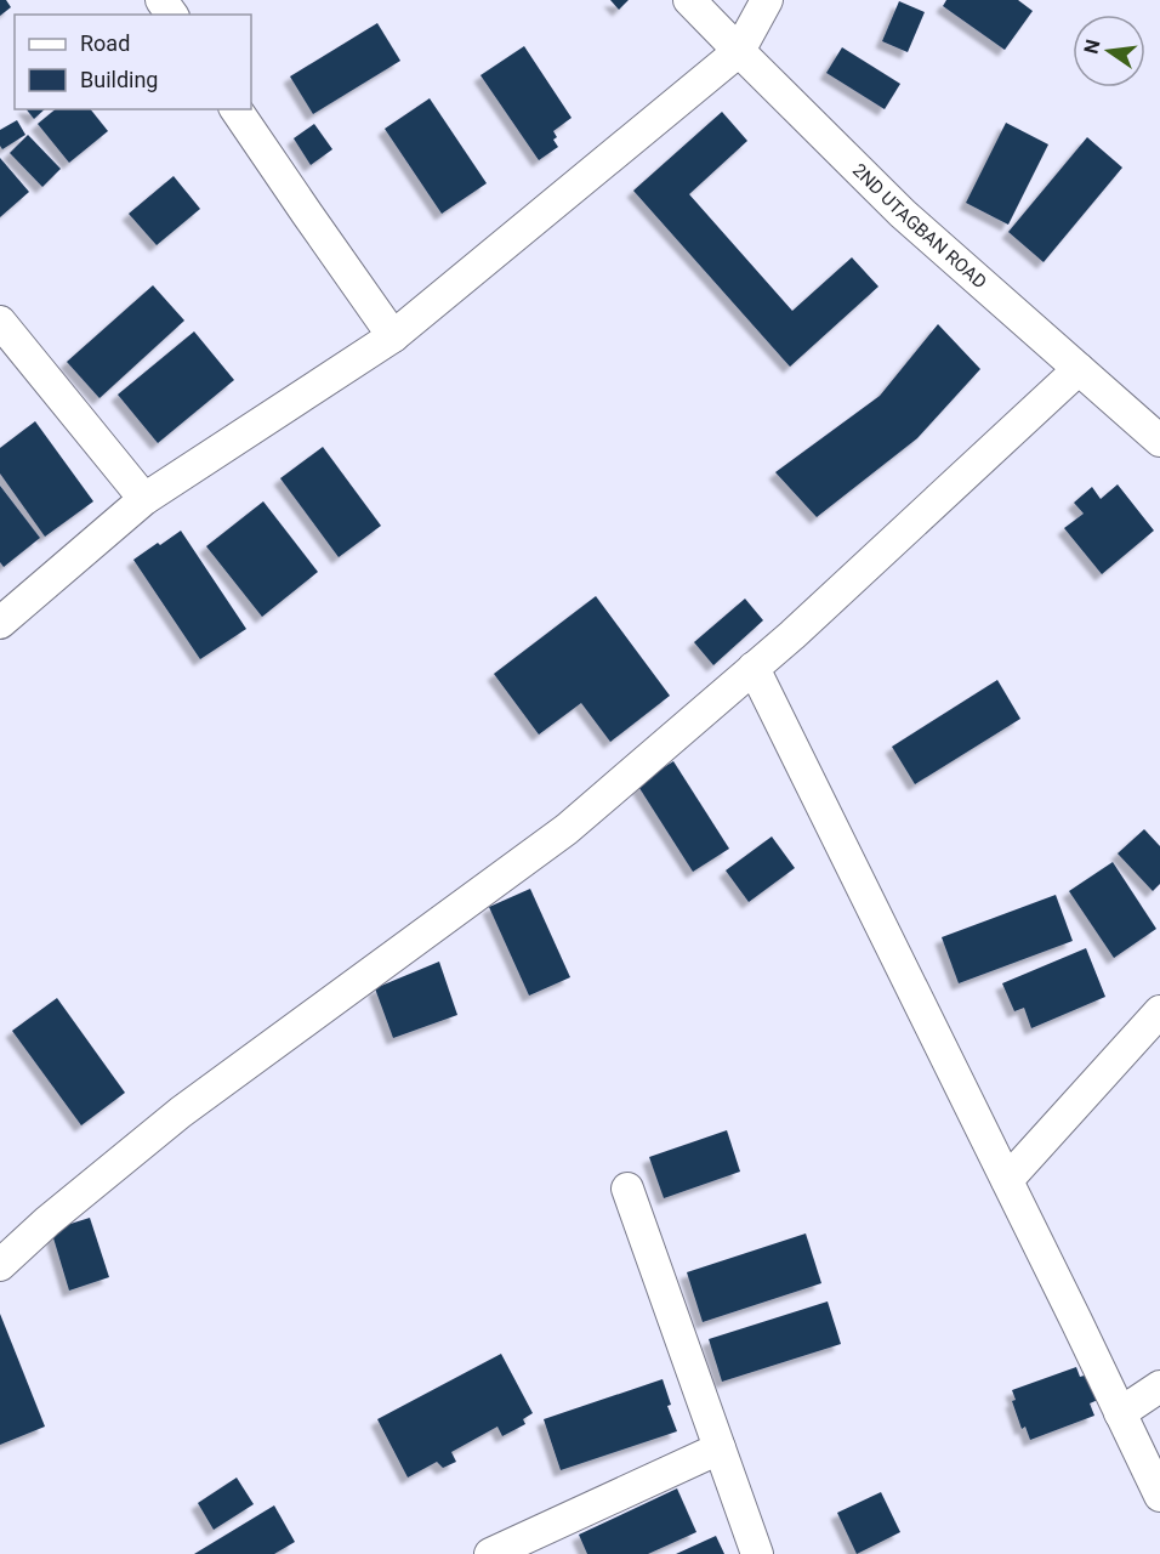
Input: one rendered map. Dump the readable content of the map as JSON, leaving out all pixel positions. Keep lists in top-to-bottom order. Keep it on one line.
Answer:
{"streets":{"street":["2ND UTAGBAN ROAD"]},"legend":["Road","Building"],"north":"left"}
